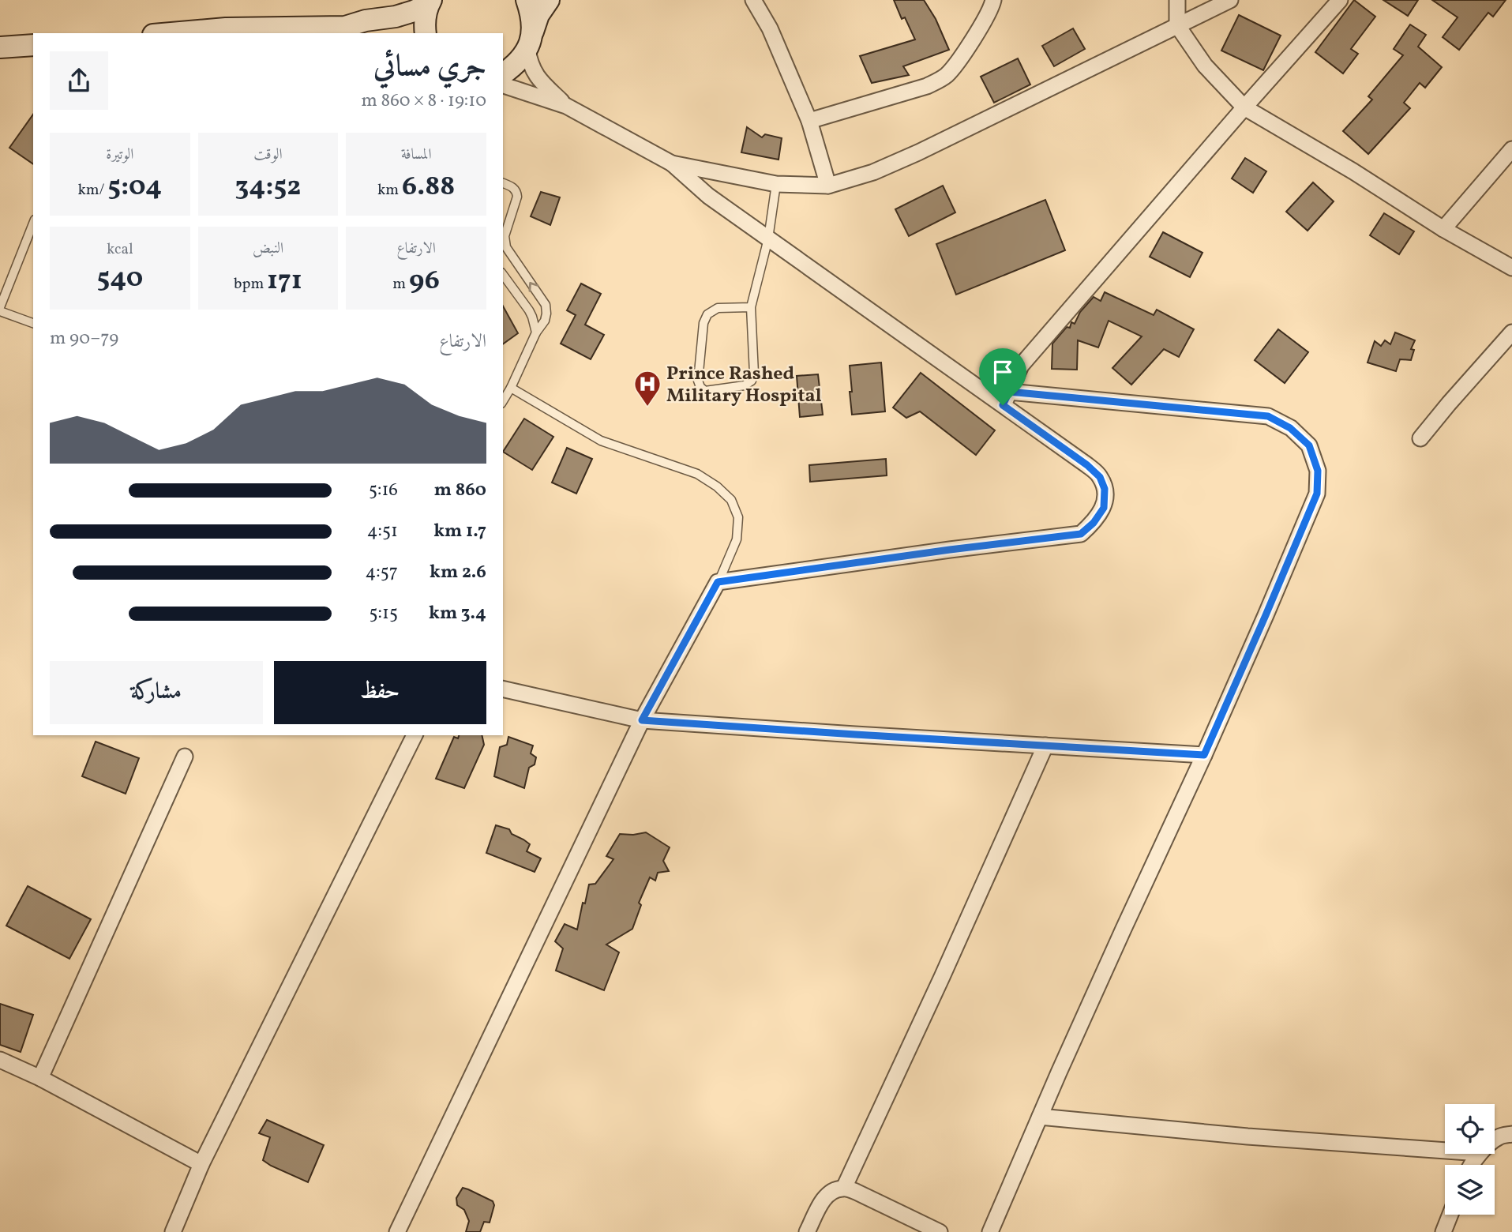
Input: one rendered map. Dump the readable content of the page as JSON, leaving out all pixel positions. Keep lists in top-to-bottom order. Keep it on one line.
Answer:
{"places":{"hospital":["Prince Rashed Military Hospital"]},"page":{"heading":["جري مسائي","19:10 · 8 × 860 m"],"stats":[["المسافة","6.88 km"],["الوقت","34:52"],["الوتيرة","5:04 /km"],["الارتفاع","96 m"],["النبض","171 bpm"],["kcal","540"]],"chart":["الارتفاع","79–90 m"],"list":[{"name":"860 m","note":"5:16"},{"name":"1.7 km","note":"4:51"},{"name":"2.6 km","note":"4:57"},{"name":"3.4 km","note":"5:15"}],"buttons":["حفظ","مشاركة"]}}
